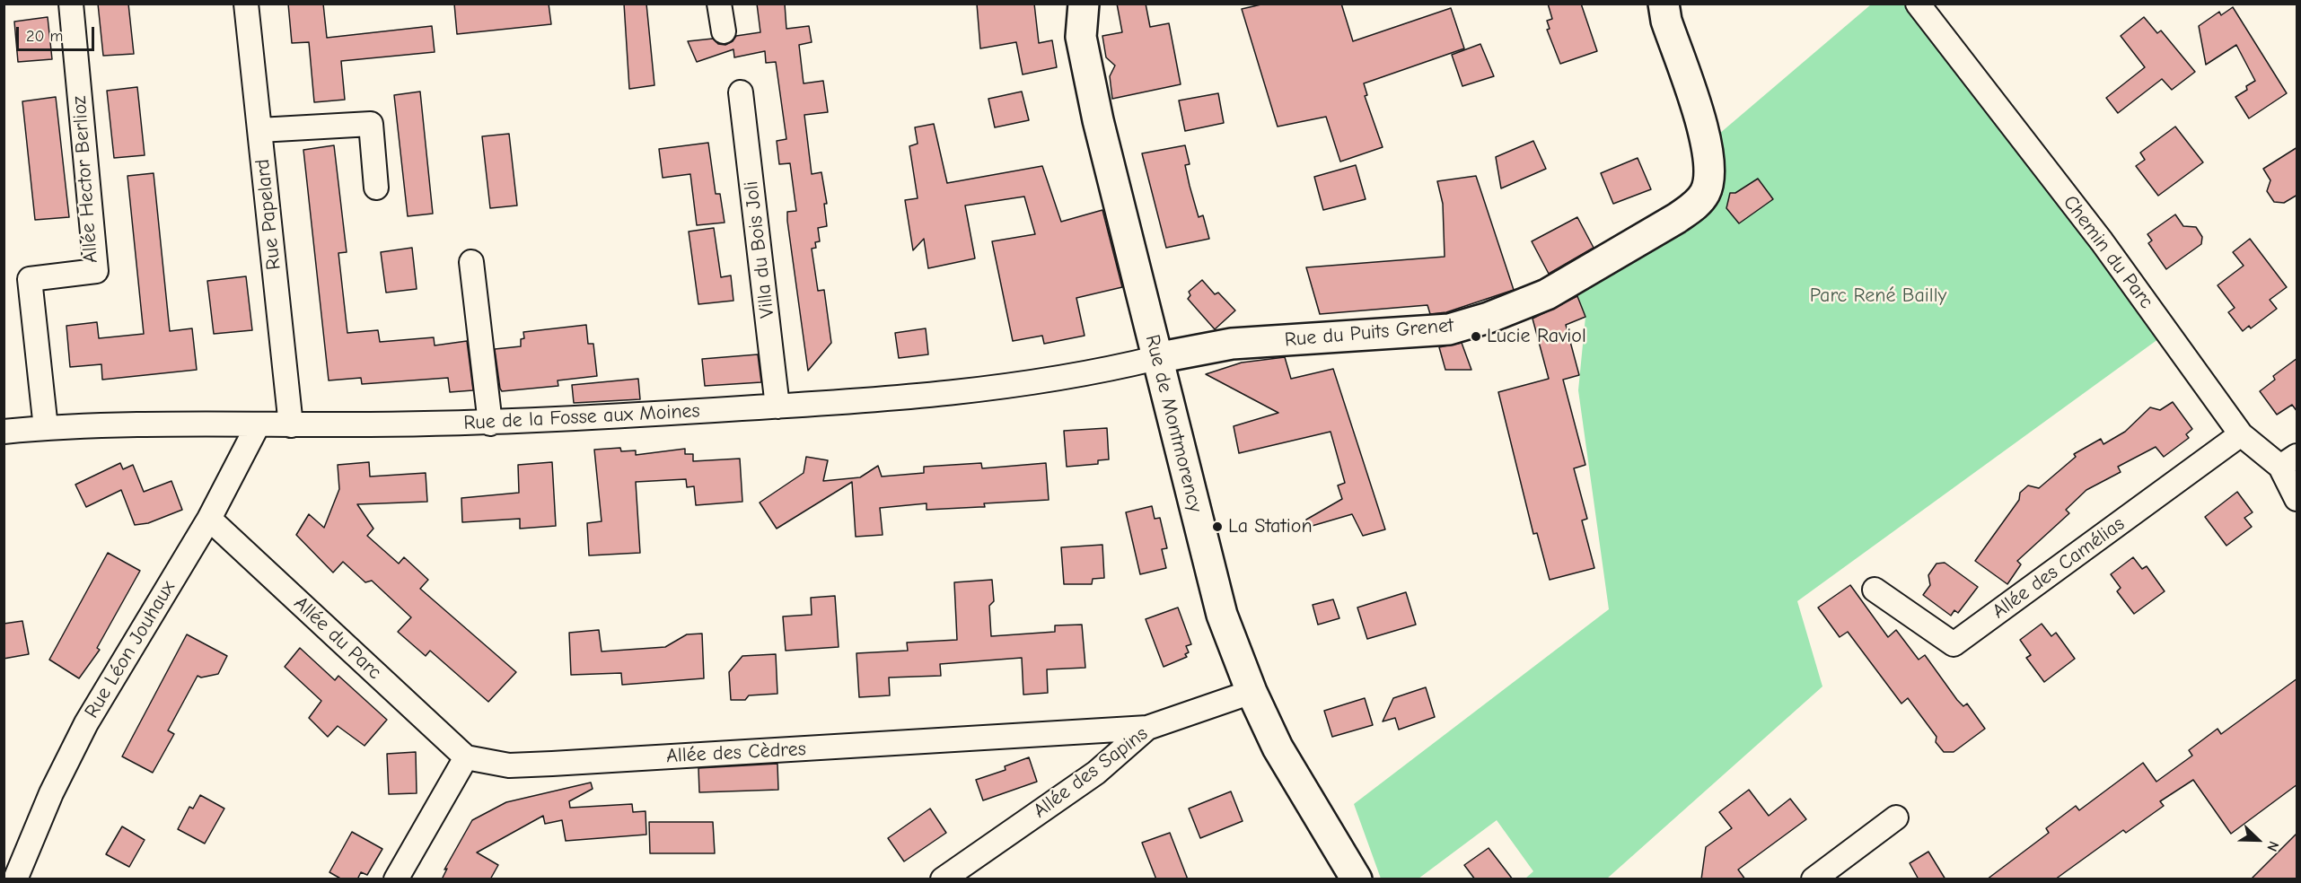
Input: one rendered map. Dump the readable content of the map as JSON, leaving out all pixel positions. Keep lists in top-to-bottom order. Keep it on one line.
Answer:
{"streets":{"street":["Allée Hector Berlioz","Rue Papelard","Villa du Bois Joli","Chemin du Parc","Rue du Puits Grenet","Rue de la Fosse aux Moines","Rue de Montmorency","Allée des Camélias","Allée du Parc","Rue Léon Jouhaux","Allée des Cèdres","Allée des Sapins"]},"crossings":[["Allée Hector Berlioz","Rue de la Fosse aux Moines"],["Rue Papelard","Rue de la Fosse aux Moines"],["Villa du Bois Joli","Rue de la Fosse aux Moines"],["Chemin du Parc","Allée des Camélias"],["Rue du Puits Grenet","Rue de la Fosse aux Moines"],["Rue du Puits Grenet","Rue de Montmorency"],["Rue de la Fosse aux Moines","Rue de Montmorency"],["Rue de la Fosse aux Moines","Rue Léon Jouhaux"],["Rue de Montmorency","Allée des Sapins"],["Allée du Parc","Rue Léon Jouhaux"],["Allée du Parc","Allée des Cèdres"],["Allée des Cèdres","Allée des Sapins"]],"parks":["Parc René Bailly"],"places":["Lucie Raviol","La Station"],"scale_bar":"20 m","north":"bottom right"}
